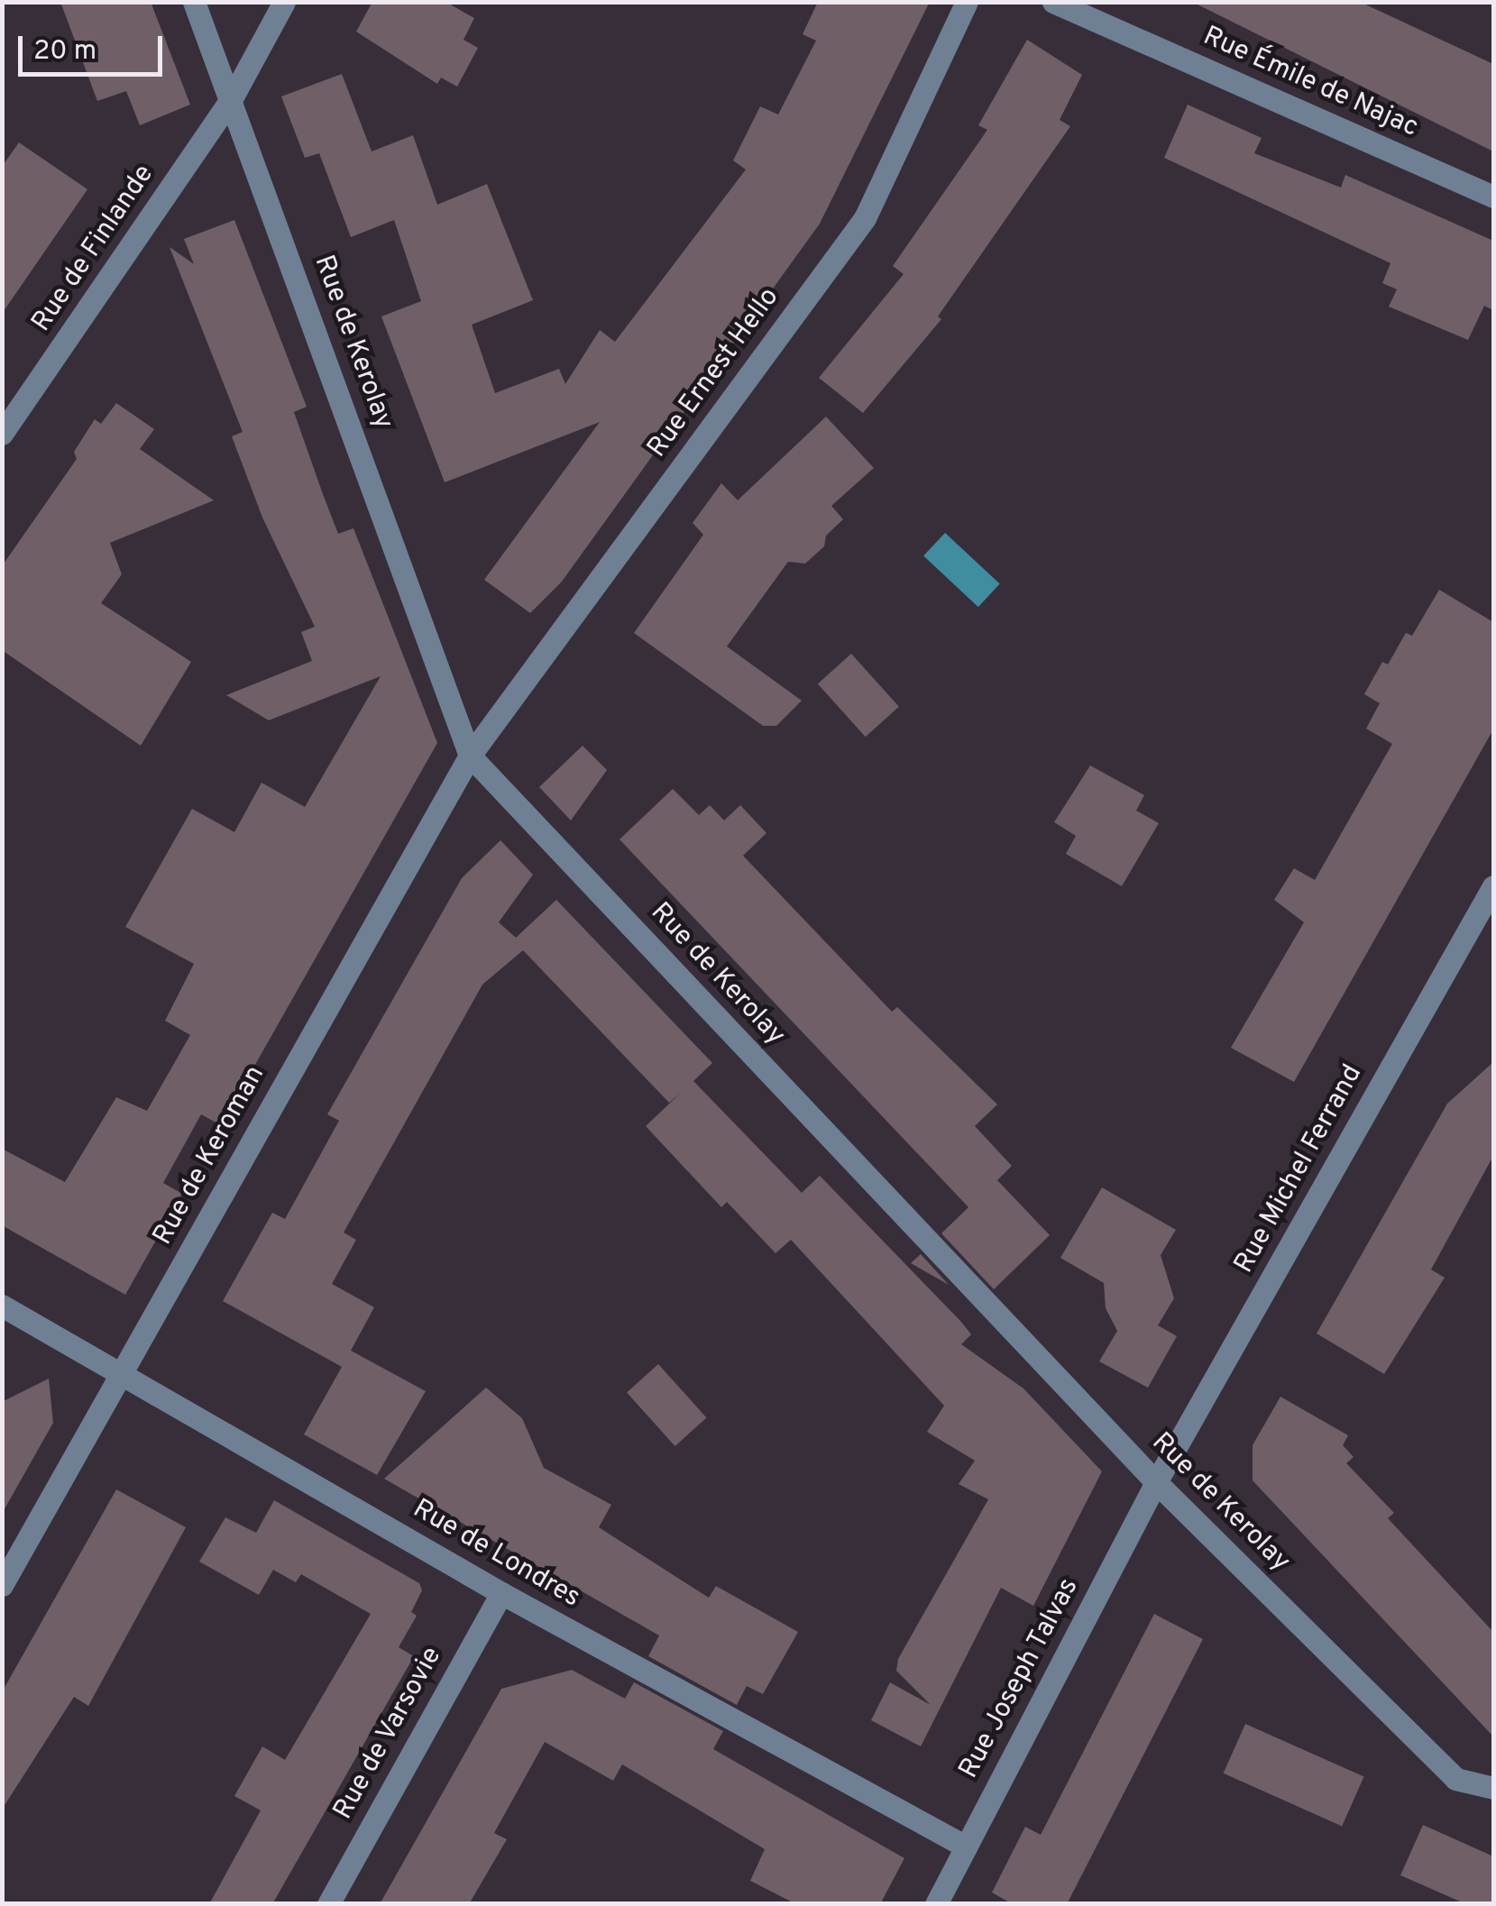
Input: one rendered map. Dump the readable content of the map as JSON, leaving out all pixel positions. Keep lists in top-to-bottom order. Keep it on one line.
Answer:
{"streets":{"street":["Rue Émile de Najac","Rue de Finlande","Rue de Kerolay","Rue Ernest Hello","Rue de Keroman","Rue Michel Ferrand","Rue de Londres","Rue Joseph Talvas","Rue de Varsovie"]},"crossings":[["Rue de Finlande","Rue de Kerolay"],["Rue de Kerolay","Rue Ernest Hello"],["Rue de Kerolay","Rue de Keroman"],["Rue de Kerolay","Rue Michel Ferrand"],["Rue de Kerolay","Rue Joseph Talvas"],["Rue Ernest Hello","Rue de Keroman"],["Rue de Keroman","Rue de Londres"],["Rue Michel Ferrand","Rue Joseph Talvas"],["Rue de Londres","Rue Joseph Talvas"],["Rue de Londres","Rue de Varsovie"]],"scale_bar":"20 m"}
